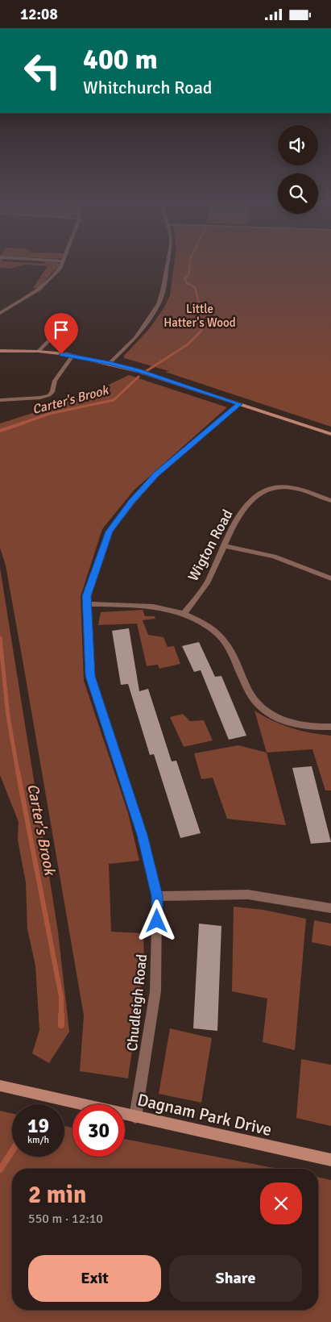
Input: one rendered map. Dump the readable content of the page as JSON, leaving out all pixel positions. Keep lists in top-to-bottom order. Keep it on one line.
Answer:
{"streets":{"street":["Wigton Road","Chudleigh Road","Dagnam Park Drive"]},"crossings":[["Chudleigh Road","Dagnam Park Drive"]],"water":["Carter's Brook"],"parks":["Little Hatter's Wood"],"page":{"status":"12:08","turn":["400 m","Whitchurch Road"],"speed":"19 km/h","limit":"30","heading":["2 min","550 m · 12:10"],"buttons":["Exit","Share"]}}
